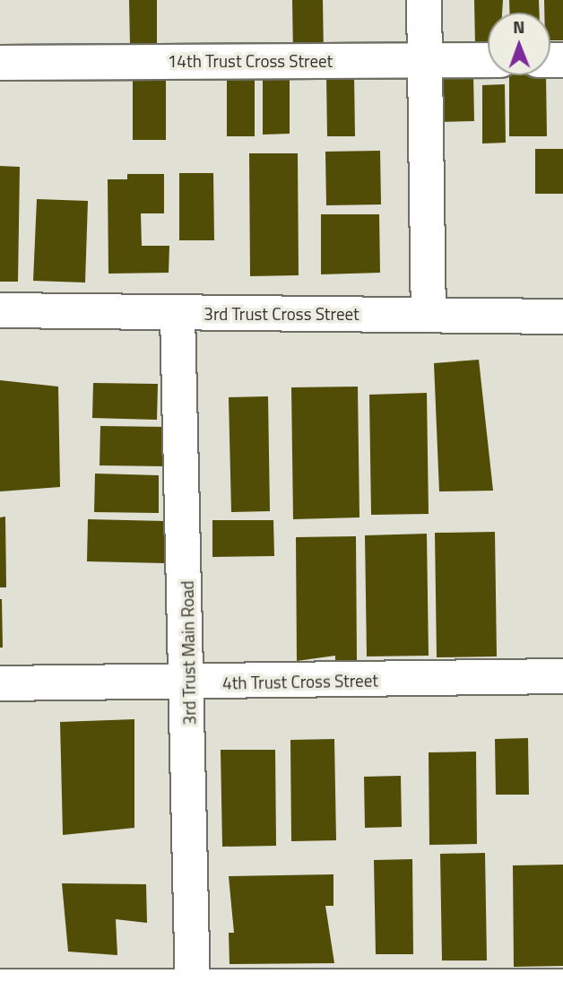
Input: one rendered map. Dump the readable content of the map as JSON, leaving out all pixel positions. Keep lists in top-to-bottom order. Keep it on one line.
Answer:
{"streets":{"street":["14th Trust Cross Street","3rd Trust Cross Street","3rd Trust Main Road","4th Trust Cross Street"]},"crossings":[["3rd Trust Cross Street","3rd Trust Main Road"],["3rd Trust Main Road","4th Trust Cross Street"]],"north":"top"}
